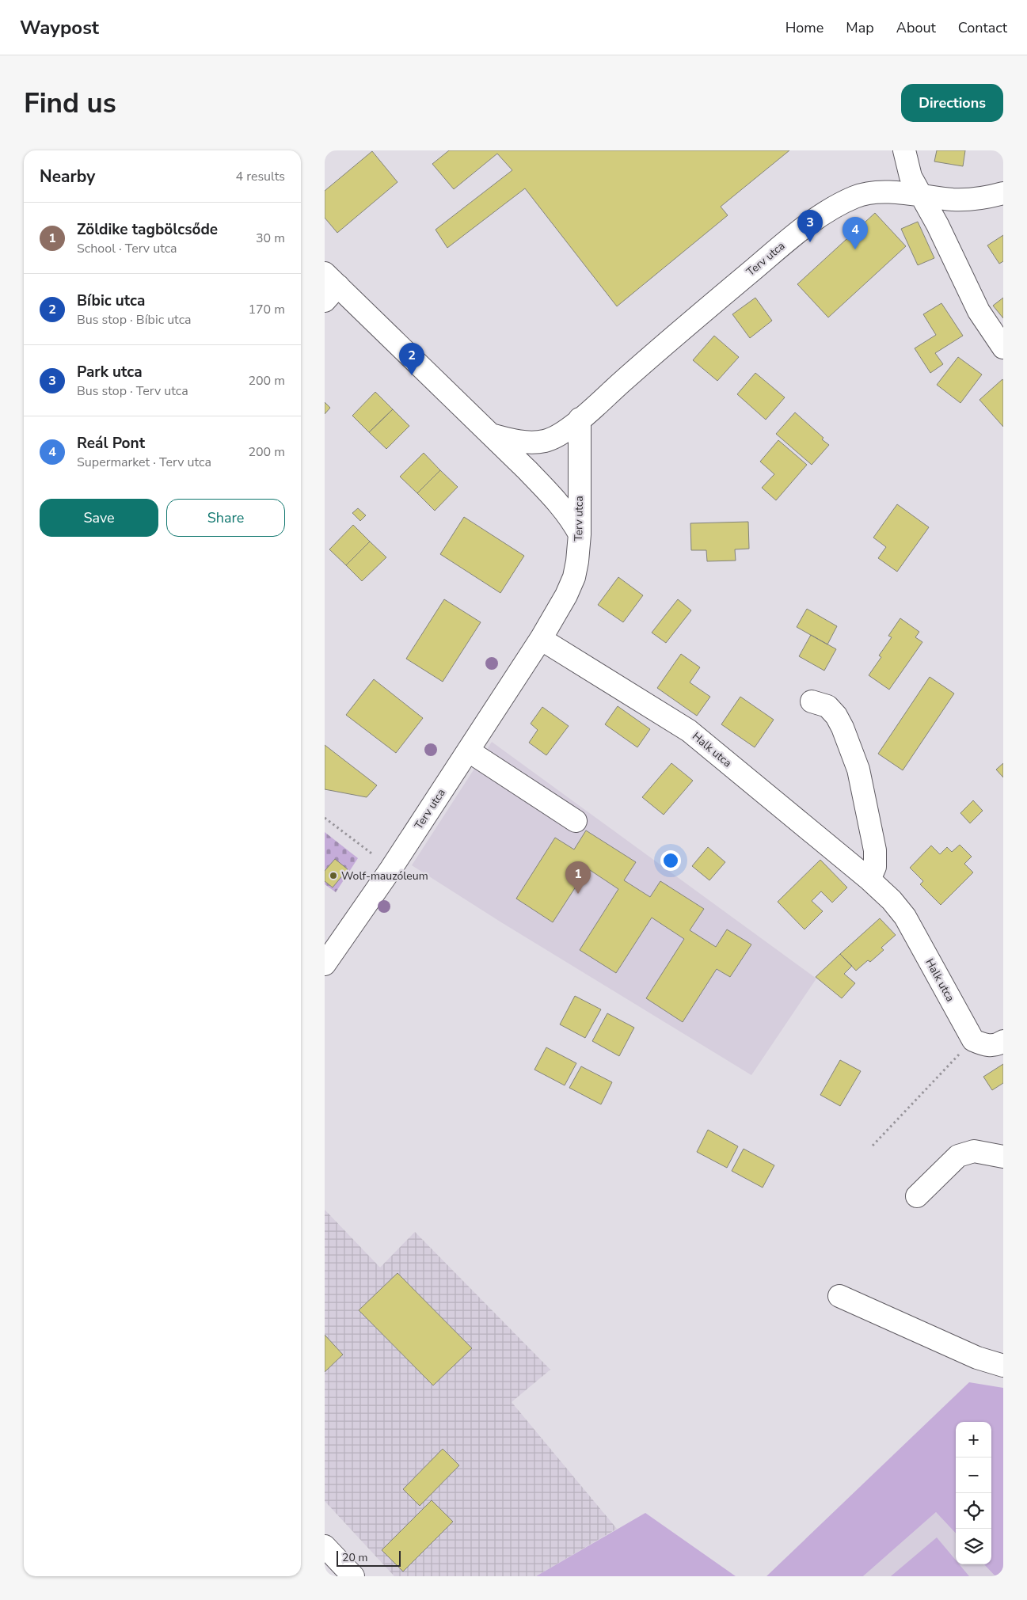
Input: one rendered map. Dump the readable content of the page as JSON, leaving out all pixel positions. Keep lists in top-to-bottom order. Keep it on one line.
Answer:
{"streets":{"street":["Terv utca","Halk utca"]},"crossings":[["Terv utca","Halk utca"]],"places":["Wolf-mauzóleum"],"scale_bar":"20 m","page":{"header":"Waypost","nav":["Home","Map","About","Contact"],"buttons":["Directions",["Save","Share"]],"title":"Find us","heading":["Nearby","4 results"],"list":[{"mark":"1","name":"Zöldike tagbölcsőde","note":"School · Terv utca","value":"30 m"},{"mark":"2","name":"Bíbic utca","note":"Bus stop · Bíbic utca","value":"170 m"},{"mark":"3","name":"Park utca","note":"Bus stop · Terv utca","value":"200 m"},{"mark":"4","name":"Reál Pont","note":"Supermarket · Terv utca","value":"200 m"}],"pins":["3","4","2","1"],"map_buttons":["+","−"],"scale":"20 m"}}
